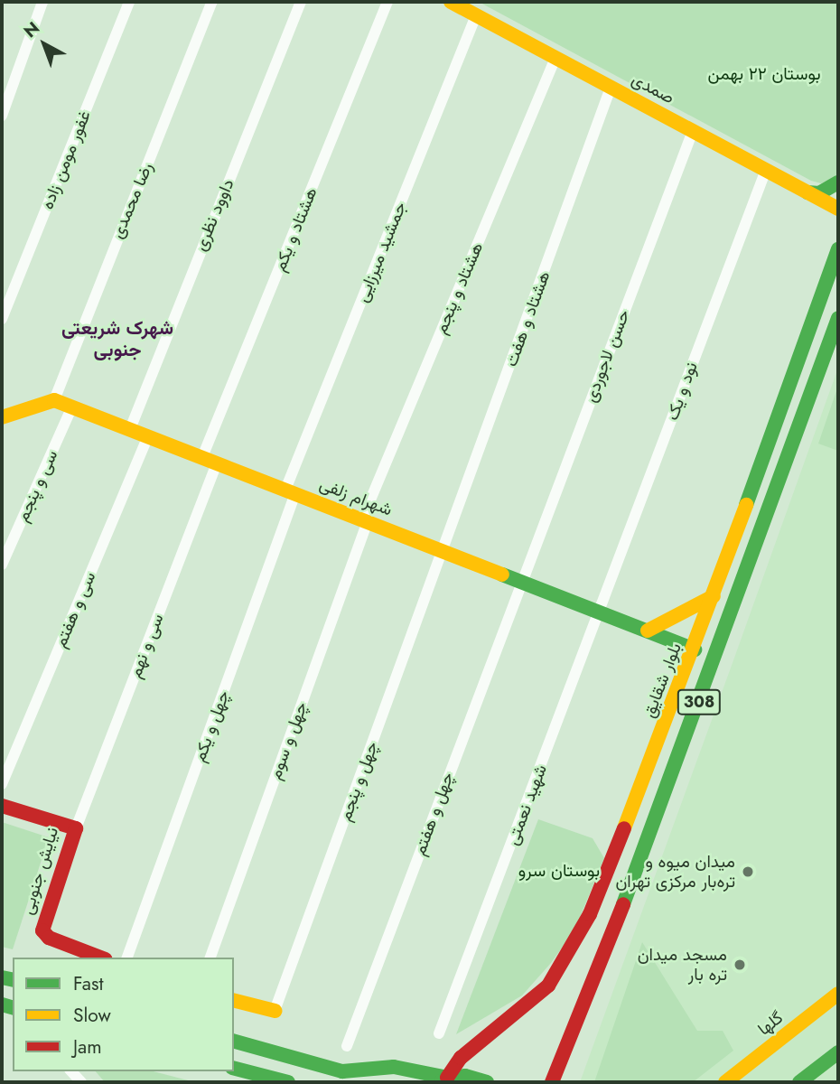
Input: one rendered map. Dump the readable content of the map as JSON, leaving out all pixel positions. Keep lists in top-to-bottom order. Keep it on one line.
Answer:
{"streets":{"main road":["صمدی","شهرام زلفی","بلوار شقایق","308","نیایش جنوبی","گلها"],"street":["غفور مومن زاده","رضا محمدی","داوود نظری","هشتاد و یکم","جمشید میرزایی","هشتاد و پنجم","هشتاد و هفت","حسن لاجوردی","نود و یک","سی و پنجم","سی و هفتم","سی و نهم","چهل و یکم","چهل و سوم","چهل و پنجم","شهید نعمتی","چهل و هفتم"]},"crossings":[["صمدی","جمشید میرزایی"],["صمدی","هشتاد و پنجم"],["صمدی","هشتاد و هفت"],["صمدی","حسن لاجوردی"],["صمدی","نود و یک"],["رضا محمدی","شهرام زلفی"],["داوود نظری","شهرام زلفی"],["هشتاد و یکم","شهرام زلفی"],["هشتاد و یکم","سی و نهم"],["جمشید میرزایی","شهرام زلفی"],["جمشید میرزایی","چهل و یکم"],["هشتاد و پنجم","شهرام زلفی"],["هشتاد و پنجم","چهل و سوم"],["هشتاد و هفت","شهرام زلفی"],["هشتاد و هفت","چهل و پنجم"],["حسن لاجوردی","شهرام زلفی"],["حسن لاجوردی","چهل و هفتم"],["نود و یک","شهرام زلفی"],["نود و یک","شهید نعمتی"],["سی و پنجم","شهرام زلفی"],["شهرام زلفی","سی و هفتم"],["شهرام زلفی","سی و نهم"],["شهرام زلفی","بلوار شقایق"],["شهرام زلفی","308"],["شهرام زلفی","چهل و یکم"],["شهرام زلفی","چهل و سوم"],["شهرام زلفی","چهل و پنجم"],["شهرام زلفی","شهید نعمتی"],["شهرام زلفی","چهل و هفتم"],["سی و نهم","نیایش جنوبی"]],"districts":["شهرک شریعتی جنوبی"],"parks":["بوستان ۲۲ بهمن","بوستان سرو"],"places":["میدان میوه و تره‌بار مرکزی تهران","مسجد میدان تره بار"],"legend":["Fast","Slow","Jam"],"north":"top left"}
